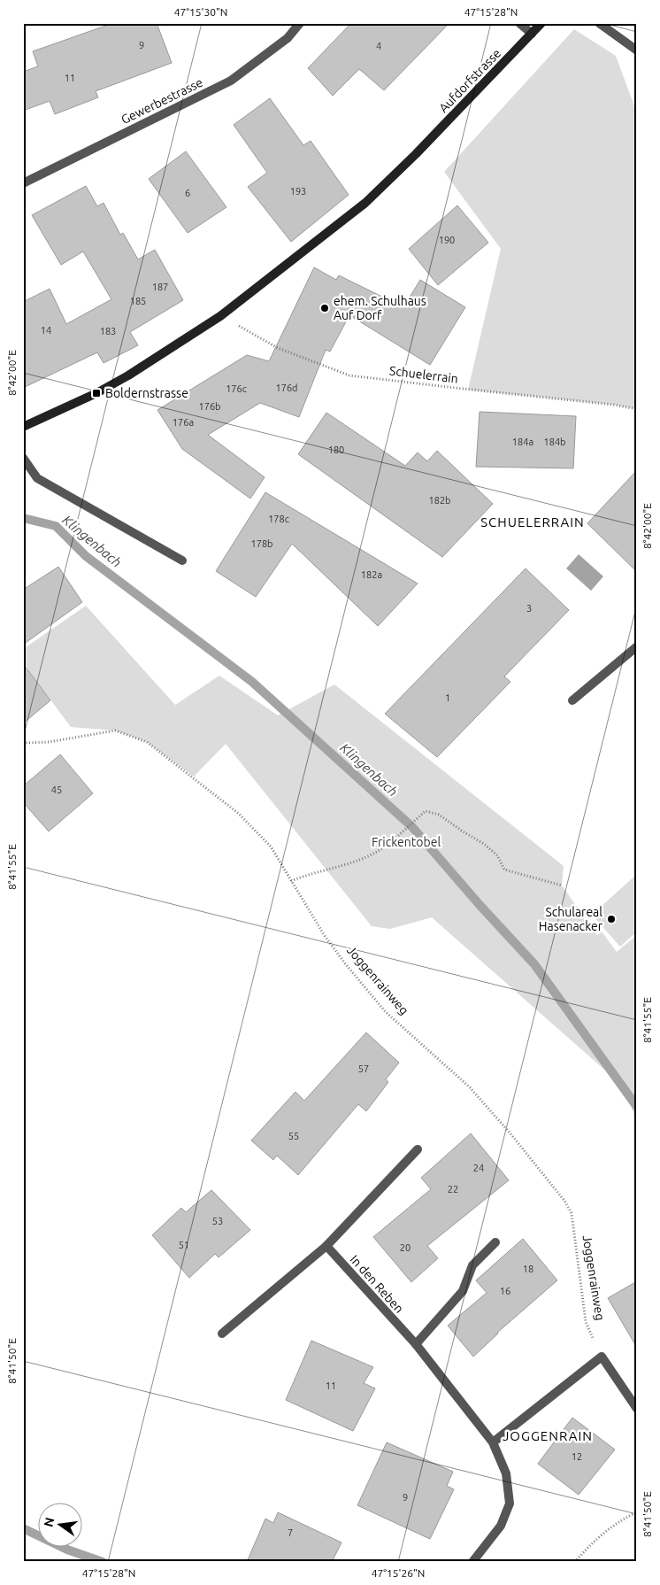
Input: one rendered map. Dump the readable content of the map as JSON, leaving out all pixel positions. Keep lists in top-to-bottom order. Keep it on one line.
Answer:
{"streets":{"street":["Aufdorfstrasse","Gewerbestrasse","In den Reben"],"path":["Schuelerrain","Joggenrainweg"]},"crossings":[["Aufdorfstrasse","Schuelerrain"]],"districts":["SCHUELERRAIN","JOGGENRAIN"],"water":["Klingenbach"],"parks":["Frickentobel"],"places":{"other":["ehem. Schulhaus Auf Dorf","Schulareal Hasenacker"],"transit":["Boldernstrasse"]},"house_numbers":["9","4","11","193","6","190","187","185","14","183","176d","176c","176b","176a","184a","184b","180","182b","178c","178b","182a","3","1","45","57","55","24","22","53","51","20","18","16","11","12","9","7"],"north":"left","coordinates":["47°15'30\"N","47°15'28\"N","8°42'00\"E","8°41'55\"E","8°41'50\"E","47°15'26\"N"]}
